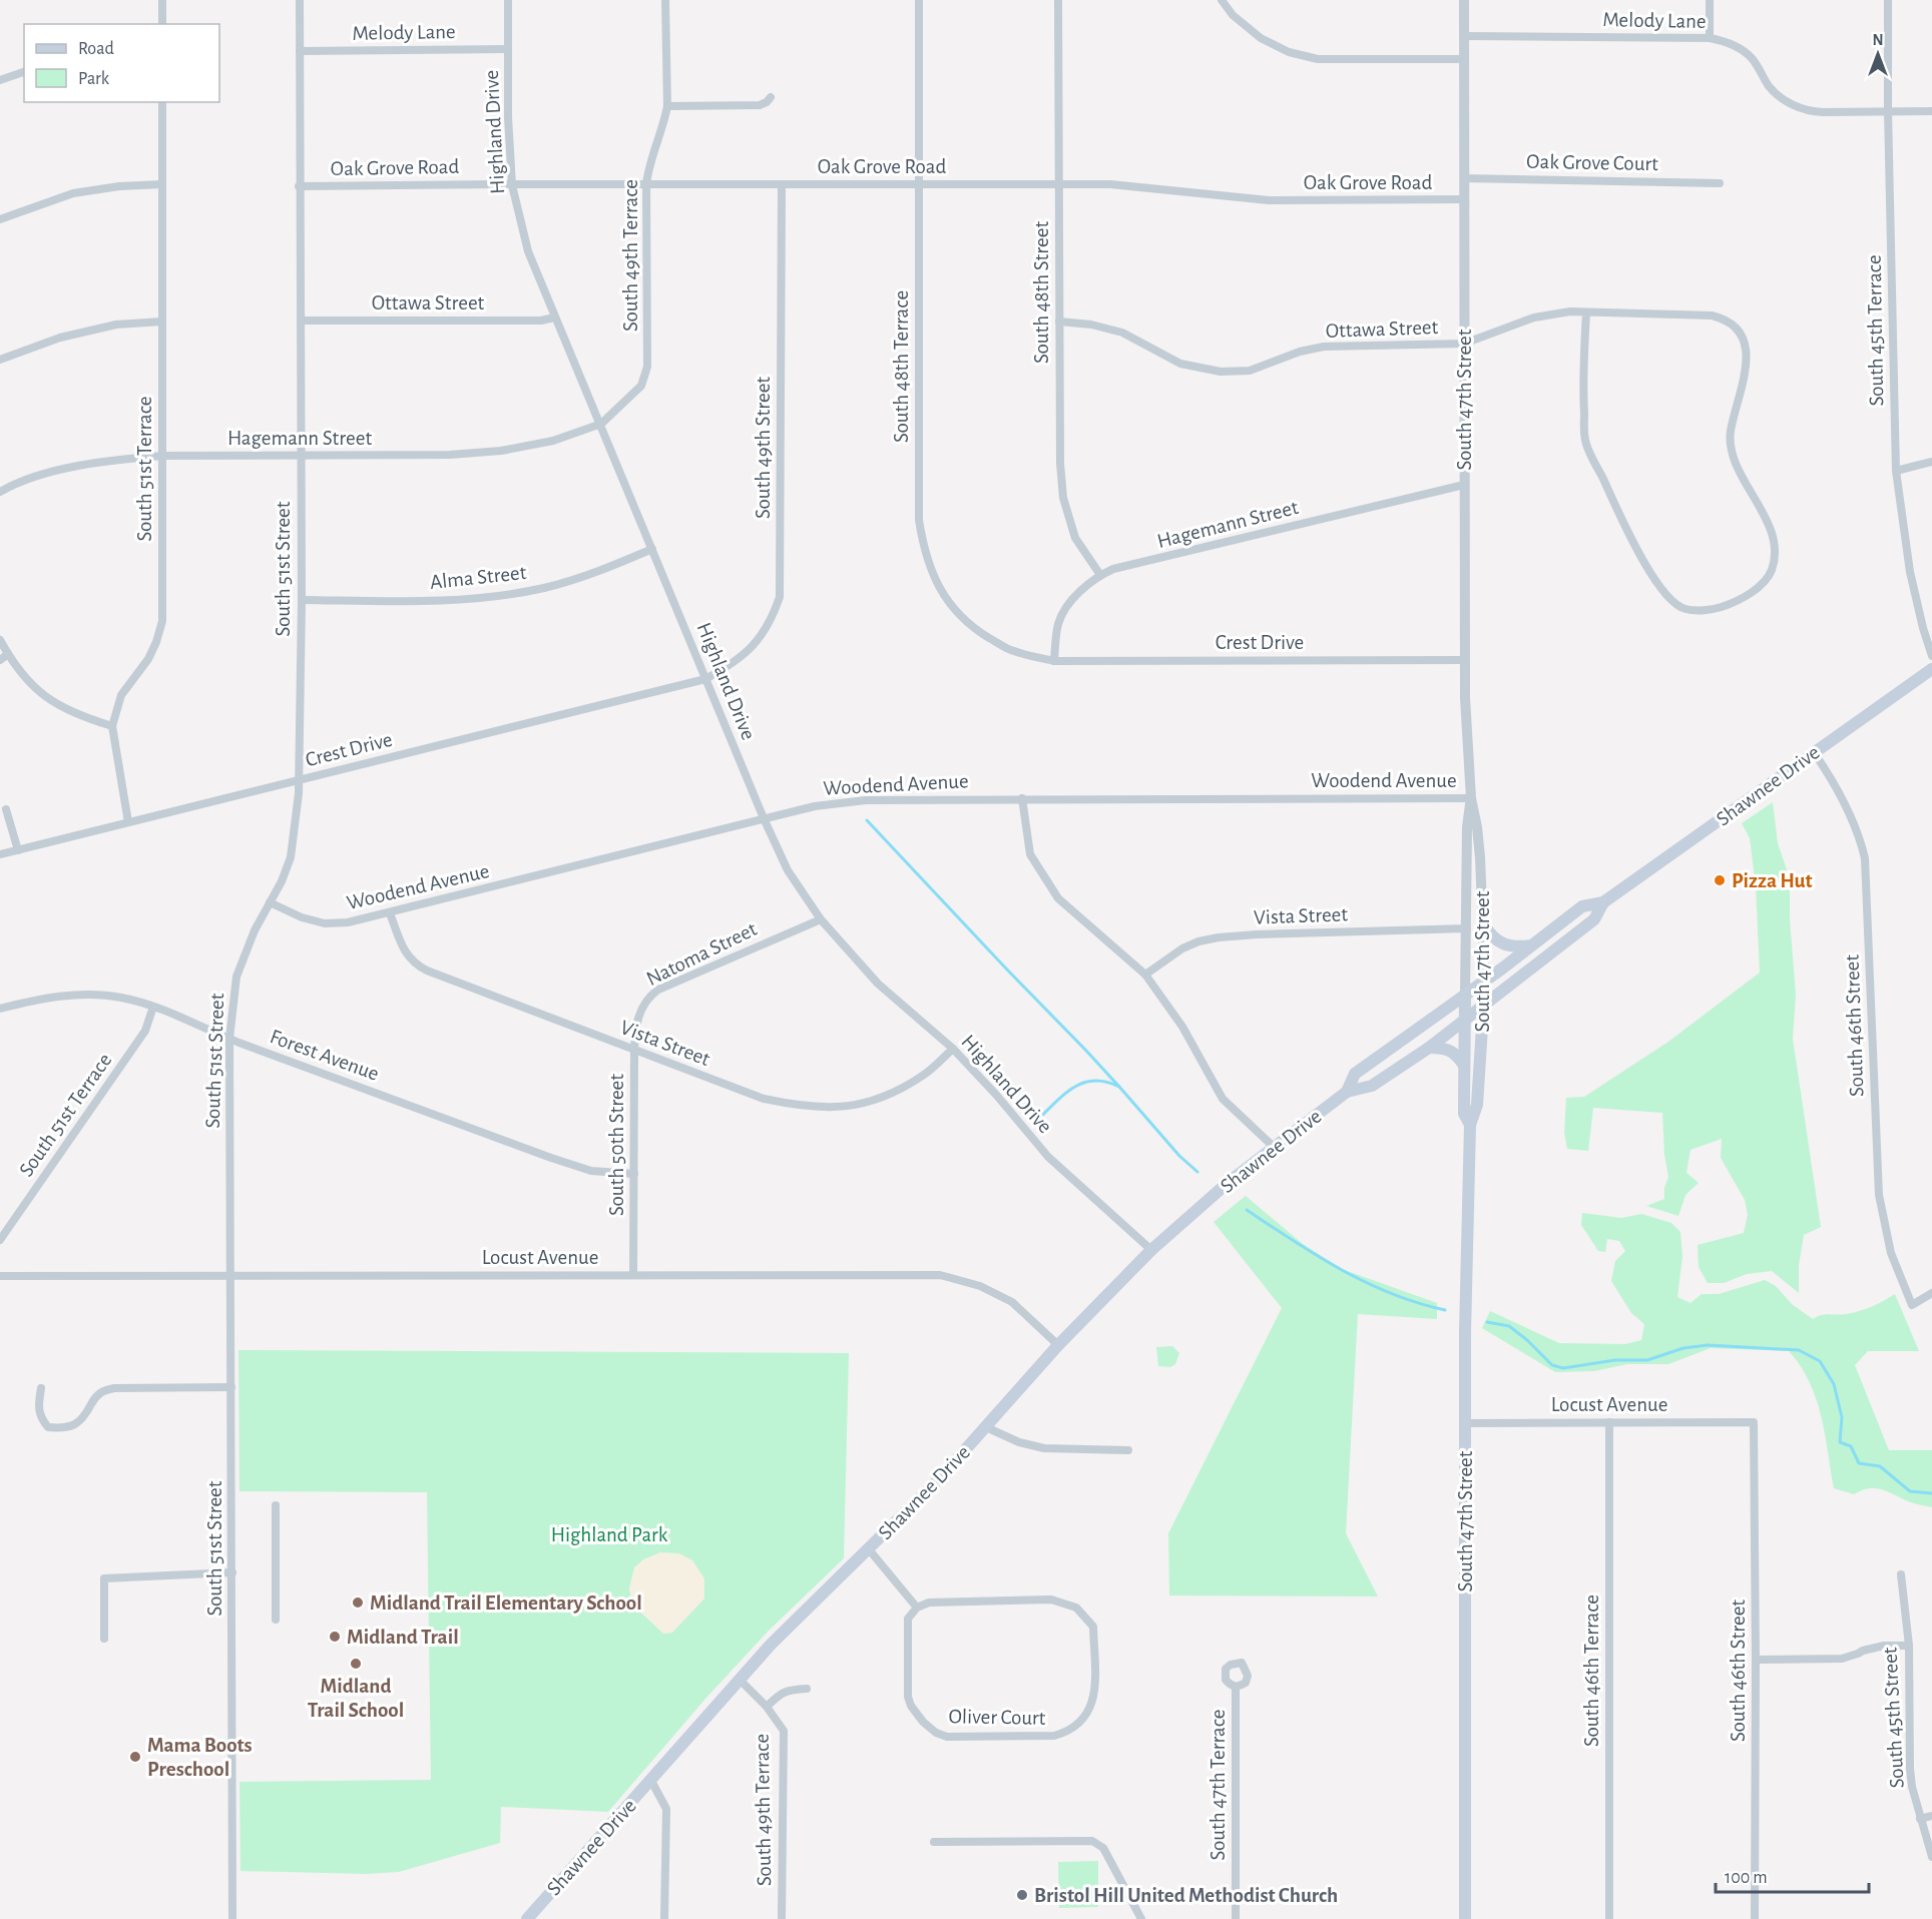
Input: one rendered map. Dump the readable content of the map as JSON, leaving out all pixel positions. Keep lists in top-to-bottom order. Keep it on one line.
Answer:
{"streets":{"main road":["South 47th Street","Shawnee Drive"],"street":["Melody Lane","Highland Drive","Oak Grove Court","Oak Grove Road","South 49th Terrace","South 48th Street","Ottawa Street","South 45th Terrace","South 48th Terrace","Hagemann Street","South 49th Street","South 51st Terrace","South 51st Street","Alma Street","Crest Drive","Woodend Avenue","Vista Street","Natoma Street","South 46th Street","Forest Avenue","South 50th Street","Locust Avenue","South 46th Terrace","Oliver Court","South 45th Street","South 47th Terrace"]},"crossings":[["Melody Lane","Highland Drive"],["Melody Lane","South 45th Terrace"],["Melody Lane","South 47th Street"],["Melody Lane","South 51st Street"],["Highland Drive","Oak Grove Road"],["Highland Drive","South 49th Terrace"],["Highland Drive","Ottawa Street"],["Highland Drive","Hagemann Street"],["Highland Drive","South 49th Street"],["Highland Drive","Alma Street"],["Highland Drive","Crest Drive"],["Highland Drive","Woodend Avenue"],["Highland Drive","Shawnee Drive"],["Highland Drive","Vista Street"],["Highland Drive","Natoma Street"],["Oak Grove Court","South 47th Street"],["Oak Grove Road","South 49th Terrace"],["Oak Grove Road","South 48th Street"],["Oak Grove Road","South 48th Terrace"],["Oak Grove Road","South 47th Street"],["Oak Grove Road","South 49th Street"],["Oak Grove Road","South 51st Street"],["South 49th Terrace","Hagemann Street"],["South 49th Terrace","Shawnee Drive"],["South 48th Street","Ottawa Street"],["South 48th Street","Hagemann Street"],["Ottawa Street","South 47th Street"],["Ottawa Street","South 51st Street"],["South 48th Terrace","Hagemann Street"],["South 48th Terrace","Crest Drive"],["South 47th Street","Hagemann Street"],["South 47th Street","Crest Drive"],["South 47th Street","Woodend Avenue"],["South 47th Street","Shawnee Drive"],["South 47th Street","Vista Street"],["South 47th Street","Locust Avenue"],["Hagemann Street","South 51st Terrace"],["Hagemann Street","South 51st Street"],["Hagemann Street","Crest Drive"],["South 49th Street","Crest Drive"],["South 51st Terrace","Crest Drive"],["South 51st Terrace","Forest Avenue"],["South 51st Street","Alma Street"],["South 51st Street","Crest Drive"],["South 51st Street","Woodend Avenue"],["South 51st Street","Forest Avenue"],["South 51st Street","Locust Avenue"],["Woodend Avenue","Vista Street"],["Shawnee Drive","South 46th Street"],["Shawnee Drive","Locust Avenue"],["Vista Street","Natoma Street"],["Vista Street","South 50th Street"],["Natoma Street","South 50th Street"],["South 46th Street","Locust Avenue"],["Forest Avenue","South 50th Street"],["South 50th Street","Locust Avenue"],["Locust Avenue","South 46th Terrace"]],"parks":["Highland Park"],"places":["Pizza Hut","Midland Trail Elementary School","Midland Trail","Midland Trail School","Mama Boots Preschool","Bristol Hill United Methodist Church"],"legend":["Road","Park"],"scale_bar":"100 m","north":"top"}
